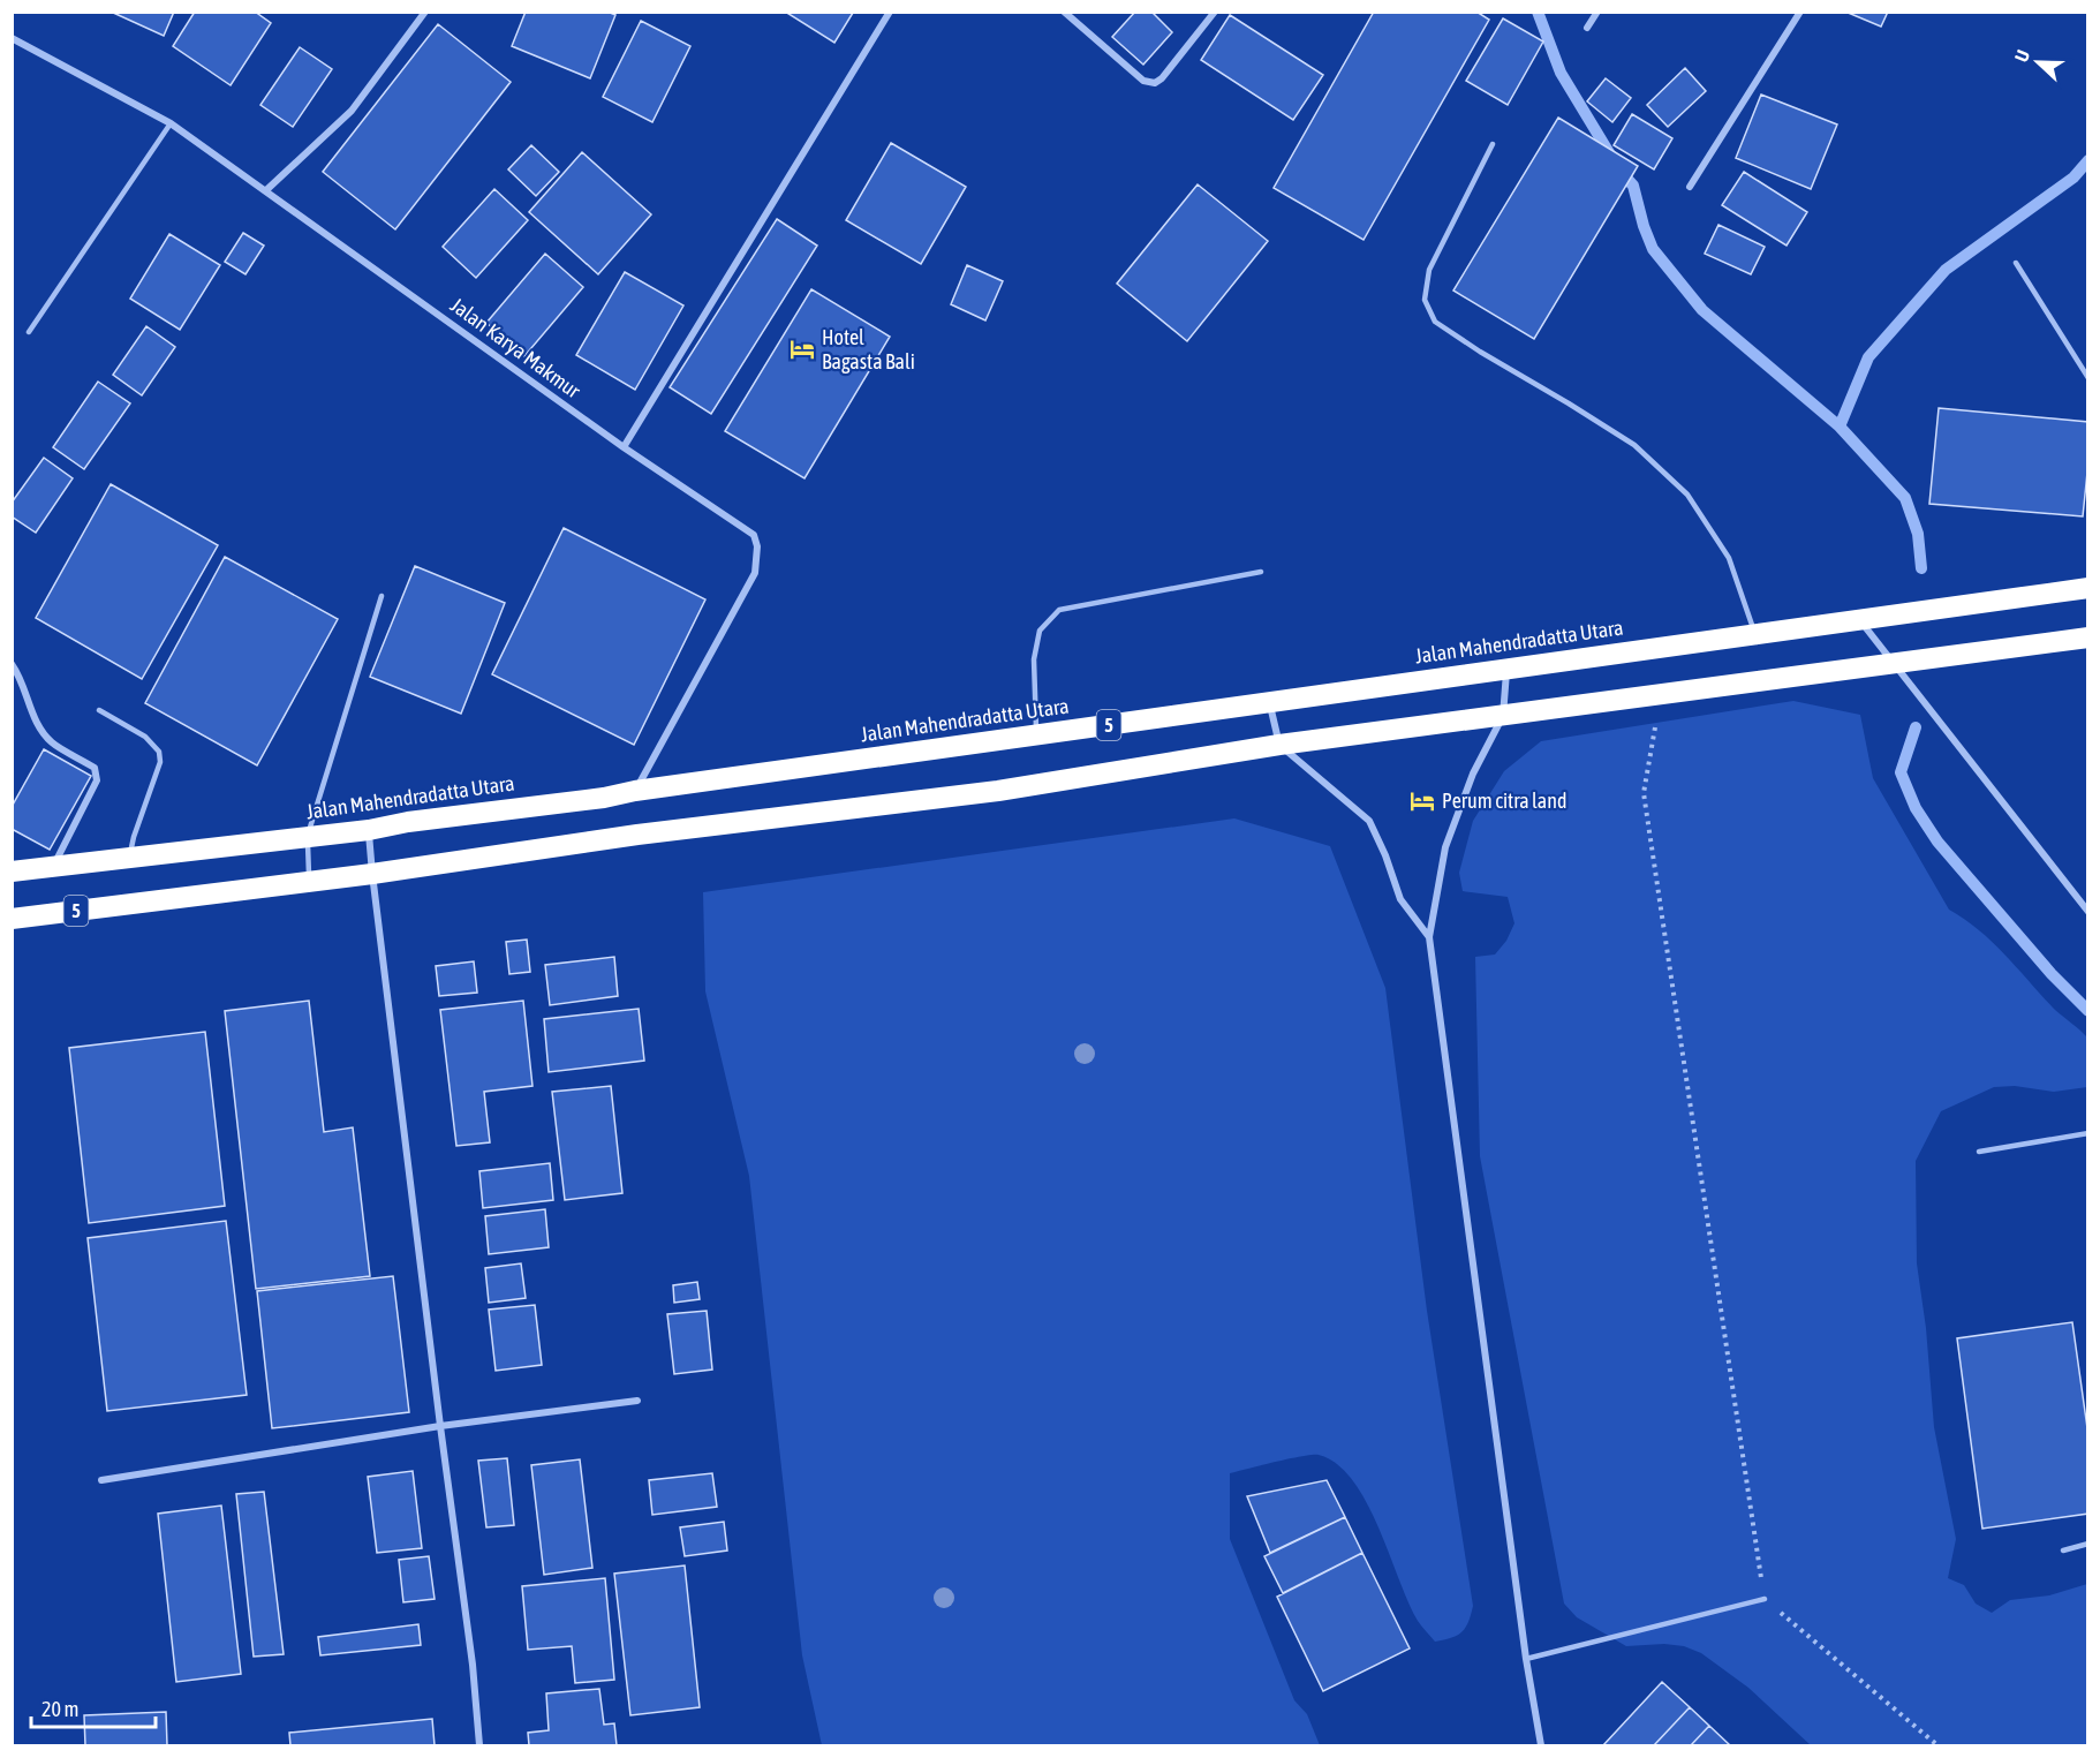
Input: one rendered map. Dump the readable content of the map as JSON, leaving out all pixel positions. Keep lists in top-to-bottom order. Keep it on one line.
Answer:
{"streets":{"highway":["Jalan Mahendradatta Utara","5"],"street":["Jalan Karya Makmur"]},"crossings":[["Jalan Karya Makmur","Jalan Mahendradatta Utara"]],"places":{"hotel":["Hotel Bagasta Bali","Perum citra land"]},"scale_bar":"20 m","north":"left"}
